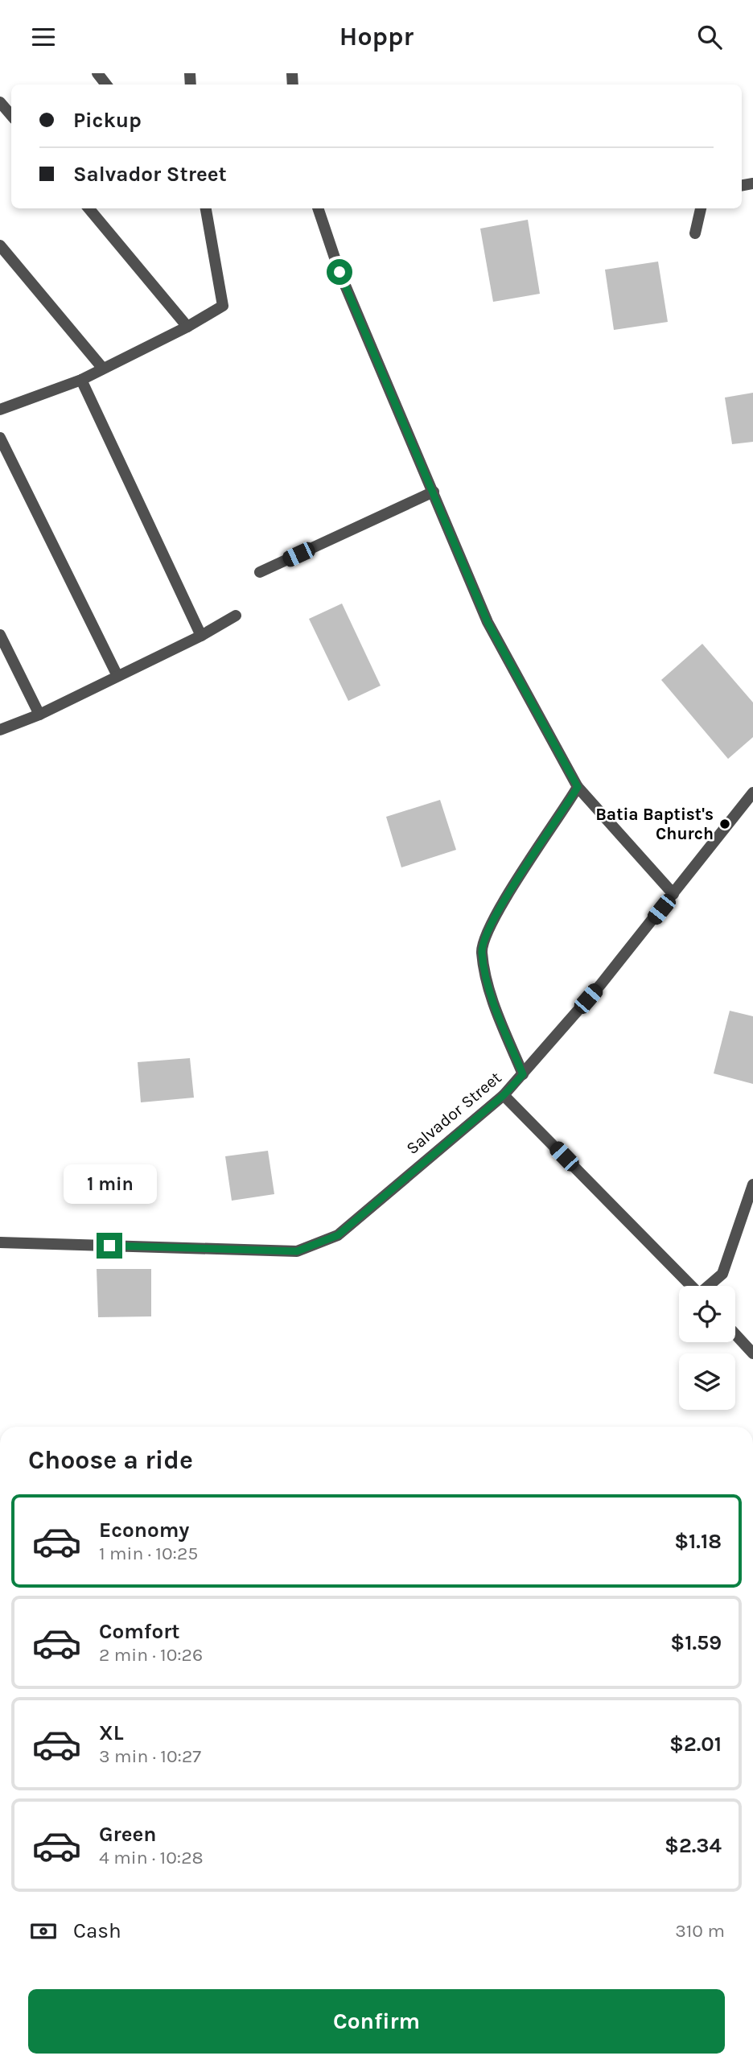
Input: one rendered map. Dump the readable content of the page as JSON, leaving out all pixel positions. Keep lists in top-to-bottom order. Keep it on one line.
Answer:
{"streets":{"street":["Salvador Street"]},"places":["Batia Baptist's Church"],"page":{"header":"Hoppr","banner":["Pickup","Salvador Street"],"bubble":"1 min","heading":"Choose a ride","list":[{"name":"Economy","note":"1 min · 10:25","value":"$1.18"},{"name":"Comfort","note":"2 min · 10:26","value":"$1.59"},{"name":"XL","note":"3 min · 10:27","value":"$2.01"},{"name":"Green","note":"4 min · 10:28","value":"$2.34"}],"pay":["Cash","310 m"],"buttons":"Confirm"}}
